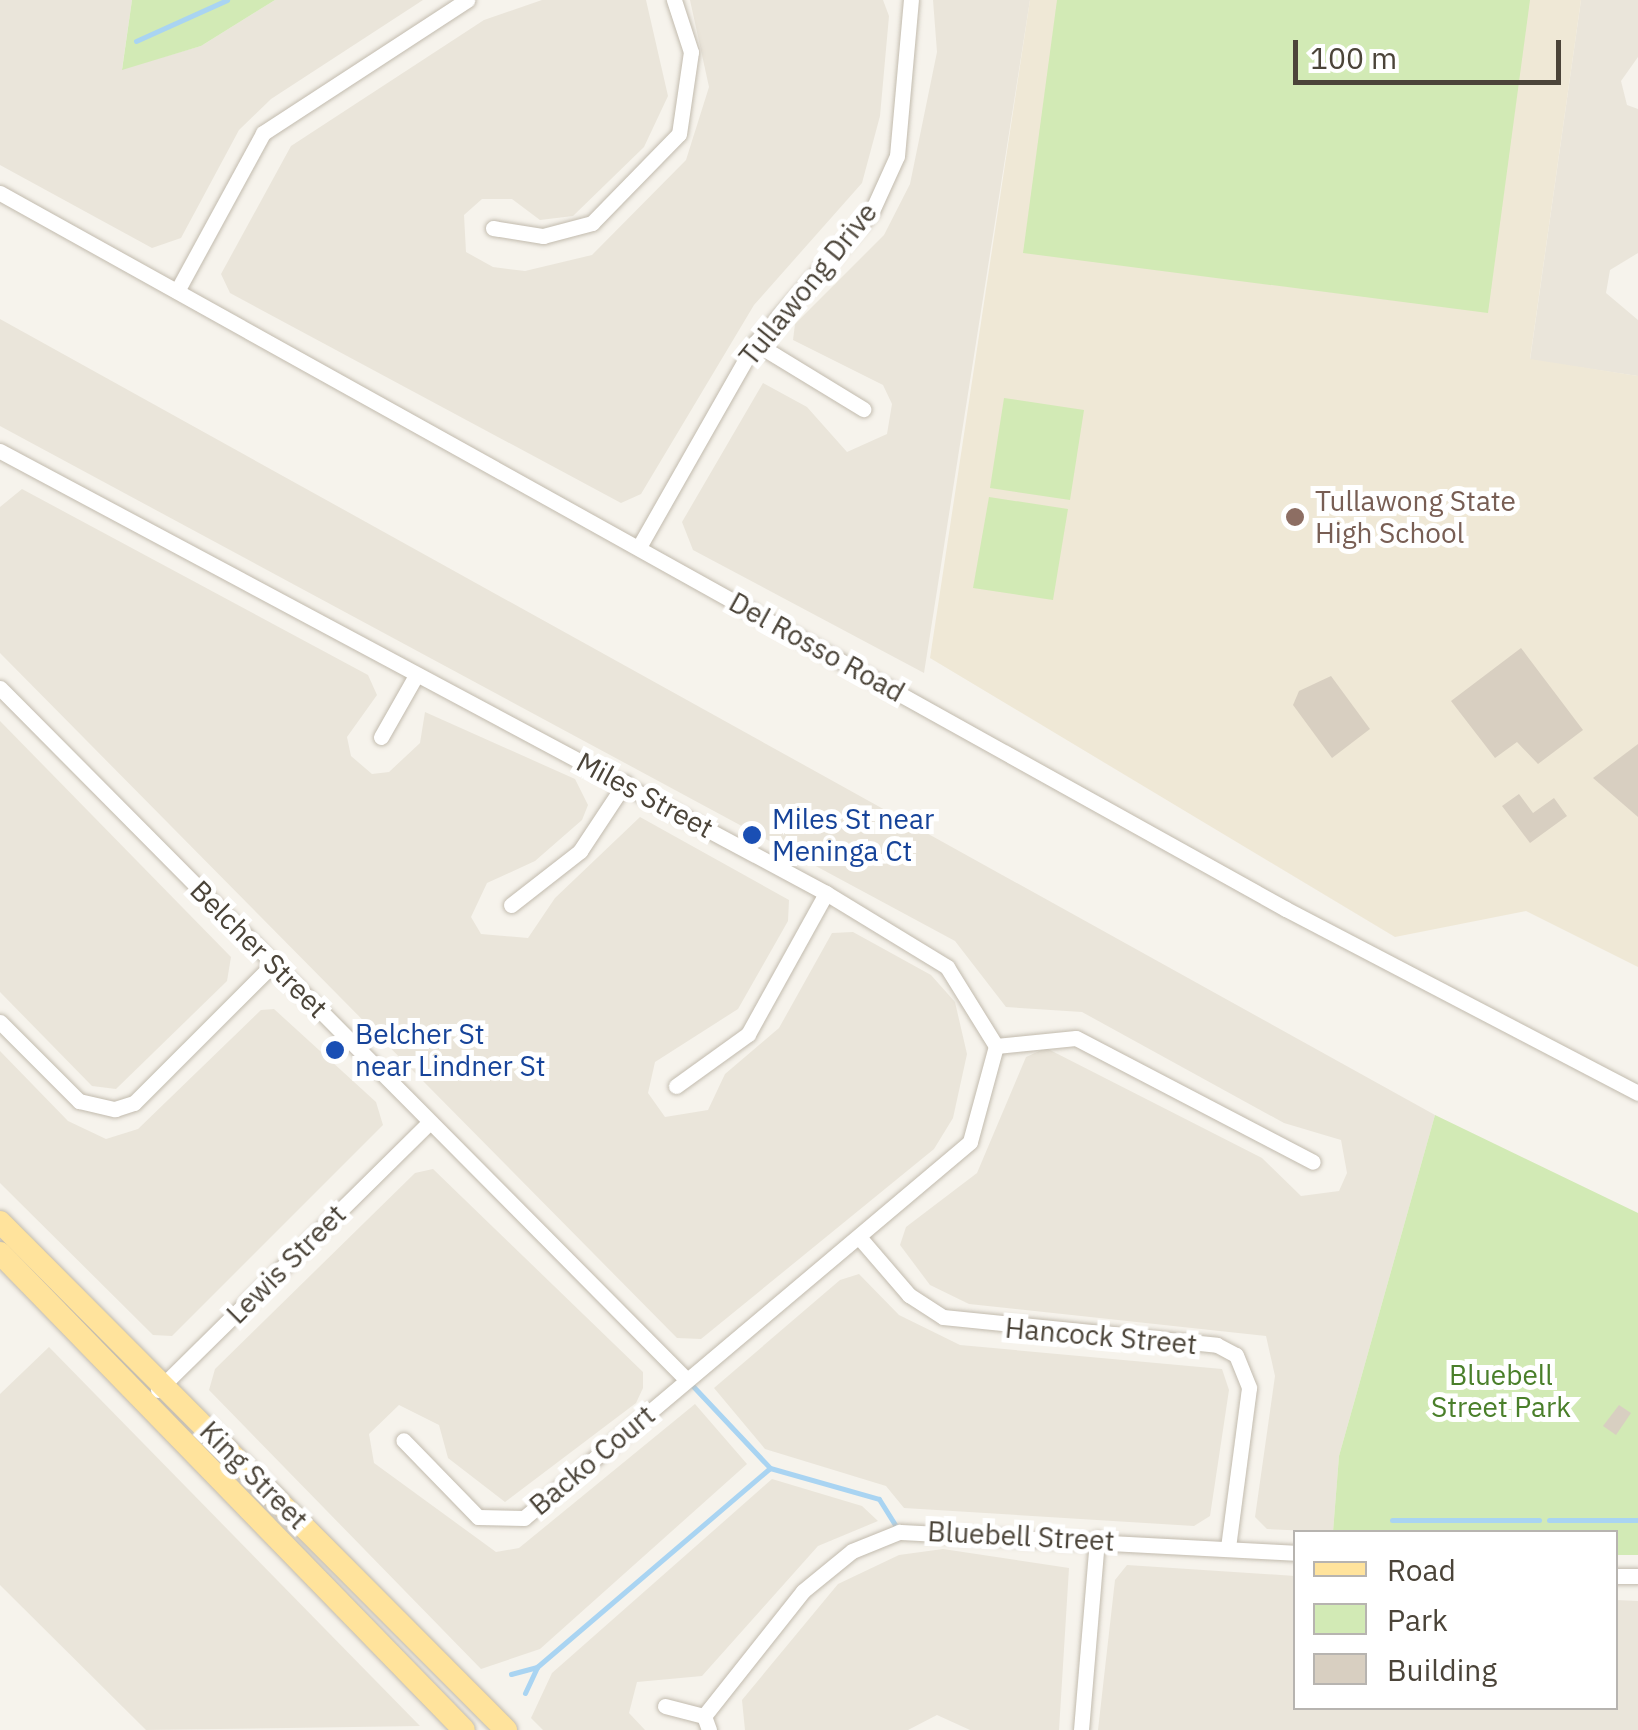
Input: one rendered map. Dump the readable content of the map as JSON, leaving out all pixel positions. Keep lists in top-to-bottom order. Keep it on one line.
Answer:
{"streets":{"main road":["King Street"],"street":["Tullawong Drive","Del Rosso Road","Miles Street","Belcher Street","Lewis Street","Hancock Street","Backo Court","Bluebell Street"]},"crossings":[["Tullawong Drive","Del Rosso Road"],["Belcher Street","Lewis Street"],["Belcher Street","Backo Court"],["Lewis Street","King Street"],["Hancock Street","Bluebell Street"]],"parks":["Bluebell Street Park"],"places":["Tullawong State High School","Miles St near Meninga Ct","Belcher St near Lindner St"],"legend":["Road","Park","Building"],"scale_bar":"100 m"}
